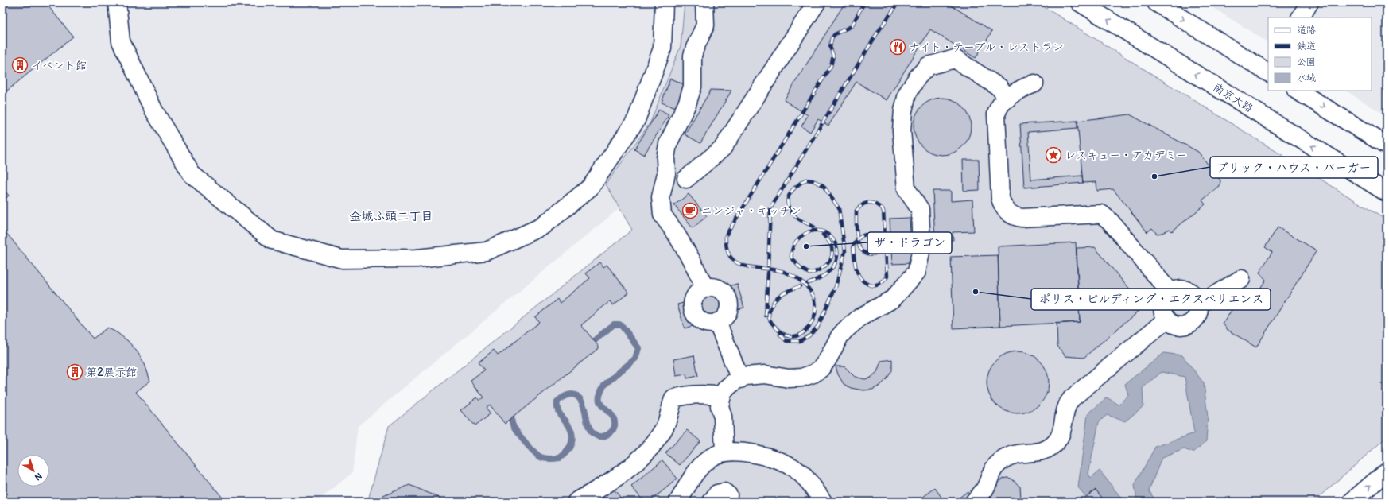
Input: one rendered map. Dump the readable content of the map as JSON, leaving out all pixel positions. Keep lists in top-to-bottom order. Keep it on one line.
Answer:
{"streets":{"street":["南京大路"]},"districts":["金城ふ頭二丁目"],"places":{"restaurant":["ナイト・テーブル・レストラン"],"building":["イベント館","第2展示館"],"place":["レスキュー・アカデミー"],"other":["ブリック・ハウス・バーガー","ザ・ドラゴン","ポリス・ビルディング・エクスペリエンス"],"cafe":["ニンジャ・キッチン"]},"legend":["道路","鉄道","公園","水域"],"north":"bottom right"}
